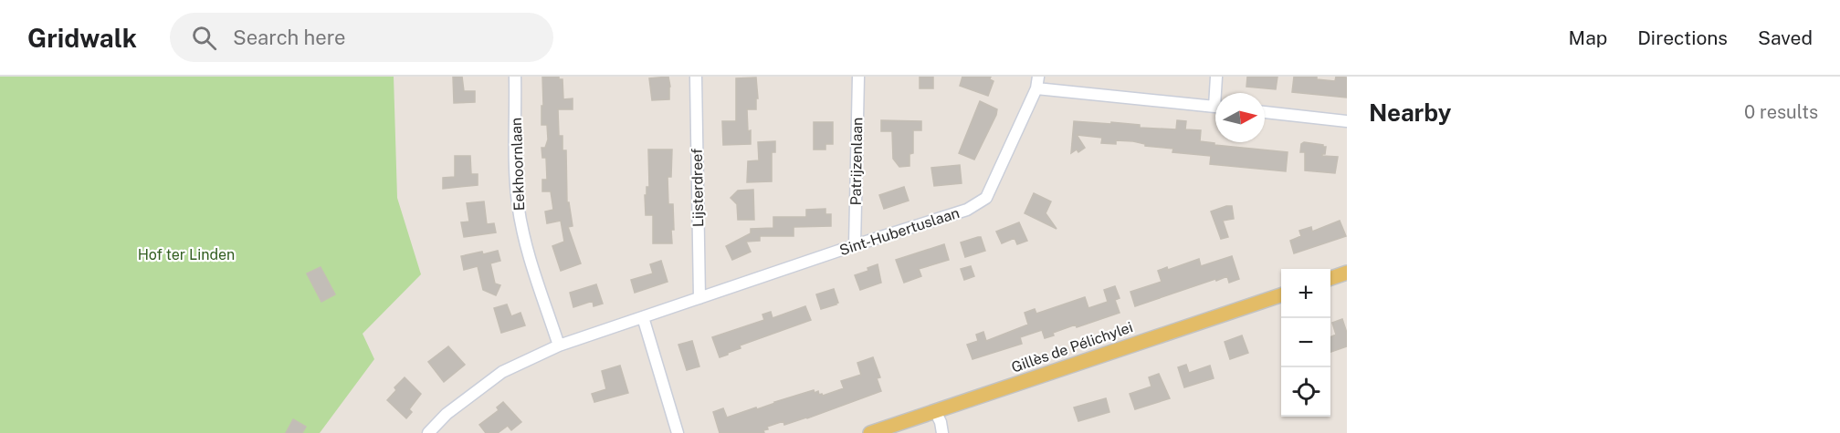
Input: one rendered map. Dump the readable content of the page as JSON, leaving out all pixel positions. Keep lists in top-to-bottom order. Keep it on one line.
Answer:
{"streets":{"main road":["Gillès de Pélichylei"],"street":["Patrijzenlaan","Eekhoornlaan","Lijsterdreef","Sint-Hubertuslaan"]},"crossings":[["Patrijzenlaan","Sint-Hubertuslaan"],["Eekhoornlaan","Sint-Hubertuslaan"],["Lijsterdreef","Sint-Hubertuslaan"]],"parks":["Hof ter Linden"],"north":"right","page":{"header":"Gridwalk","search":"Search here","nav":["Map","Directions","Saved"],"heading":["Nearby","0 results"],"map_buttons":["+","−"]}}
